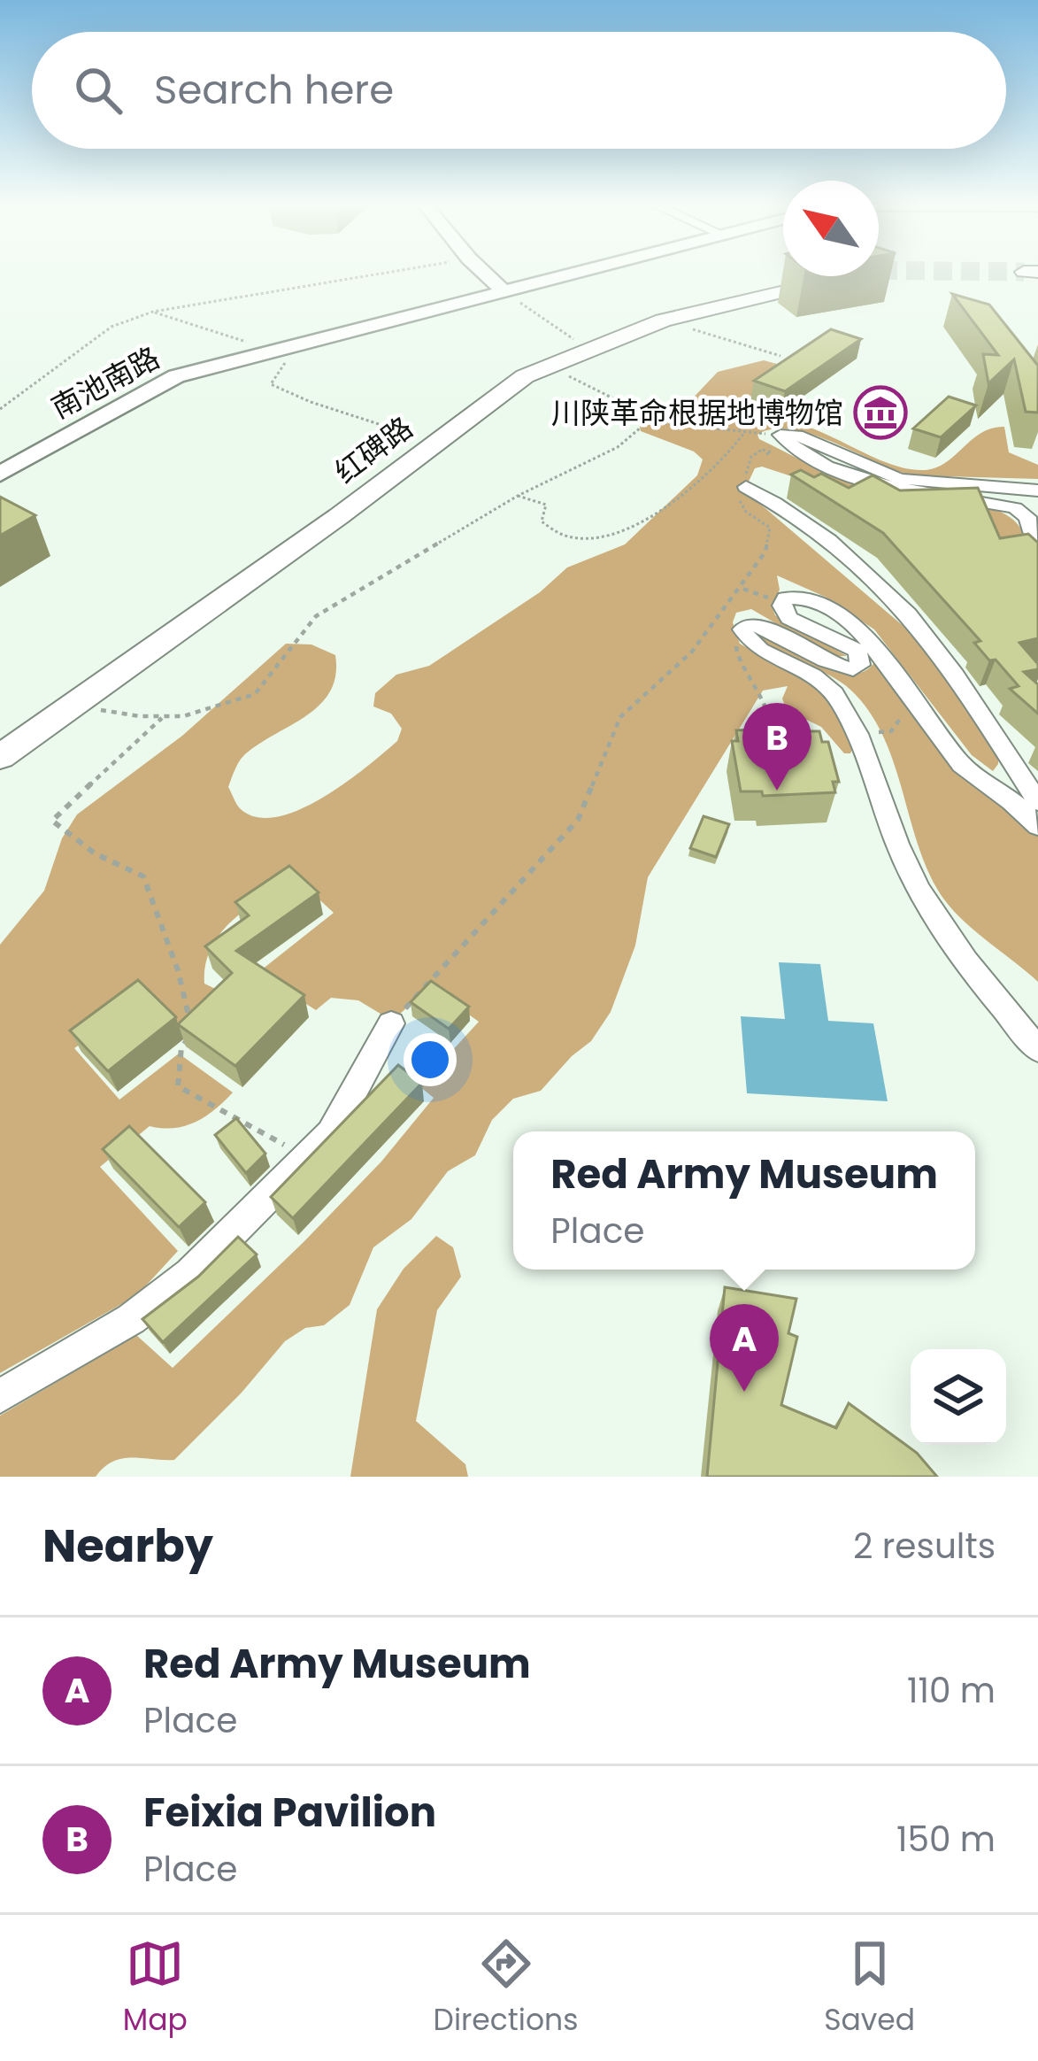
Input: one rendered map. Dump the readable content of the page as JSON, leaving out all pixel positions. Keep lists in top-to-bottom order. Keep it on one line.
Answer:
{"streets":{"main road":["红碑路"],"street":["南池南路"]},"places":{"museum":["川陕革命根据地博物馆"]},"north":"top left","page":{"search":"Search here","pins":["B","A"],"popup":["Red Army Museum","Place"],"heading":["Nearby","2 results"],"list":[{"mark":"A","name":"Red Army Museum","note":"Place","value":"110 m"},{"mark":"B","name":"Feixia Pavilion","note":"Place","value":"150 m"}],"nav":["Map","Directions","Saved"]}}
